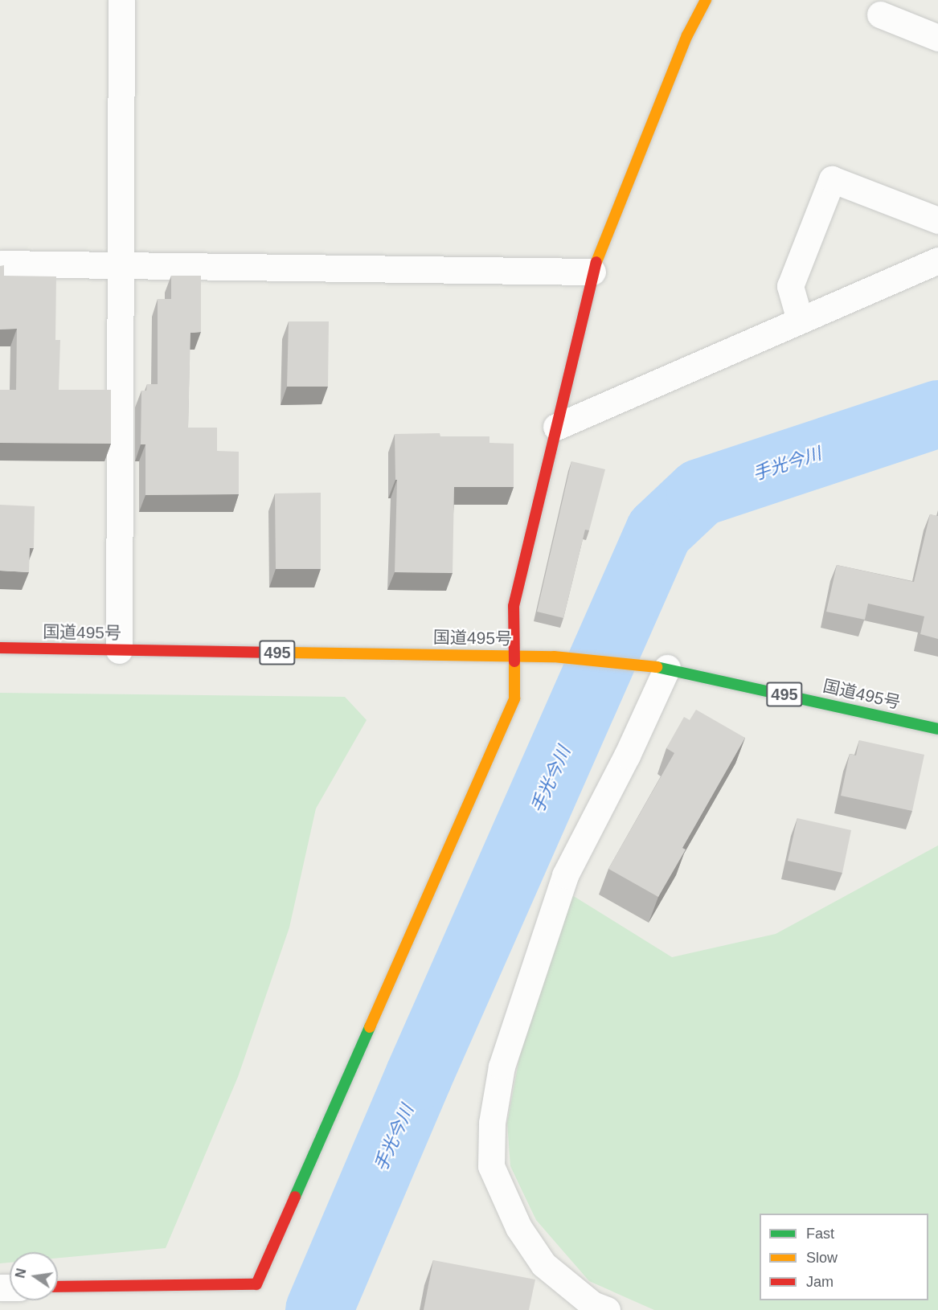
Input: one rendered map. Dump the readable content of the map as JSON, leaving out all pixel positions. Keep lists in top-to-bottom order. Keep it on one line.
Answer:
{"streets":{"main road":["国道495号","495"]},"water":["手光今川"],"legend":["Fast","Slow","Jam"],"north":"left"}
